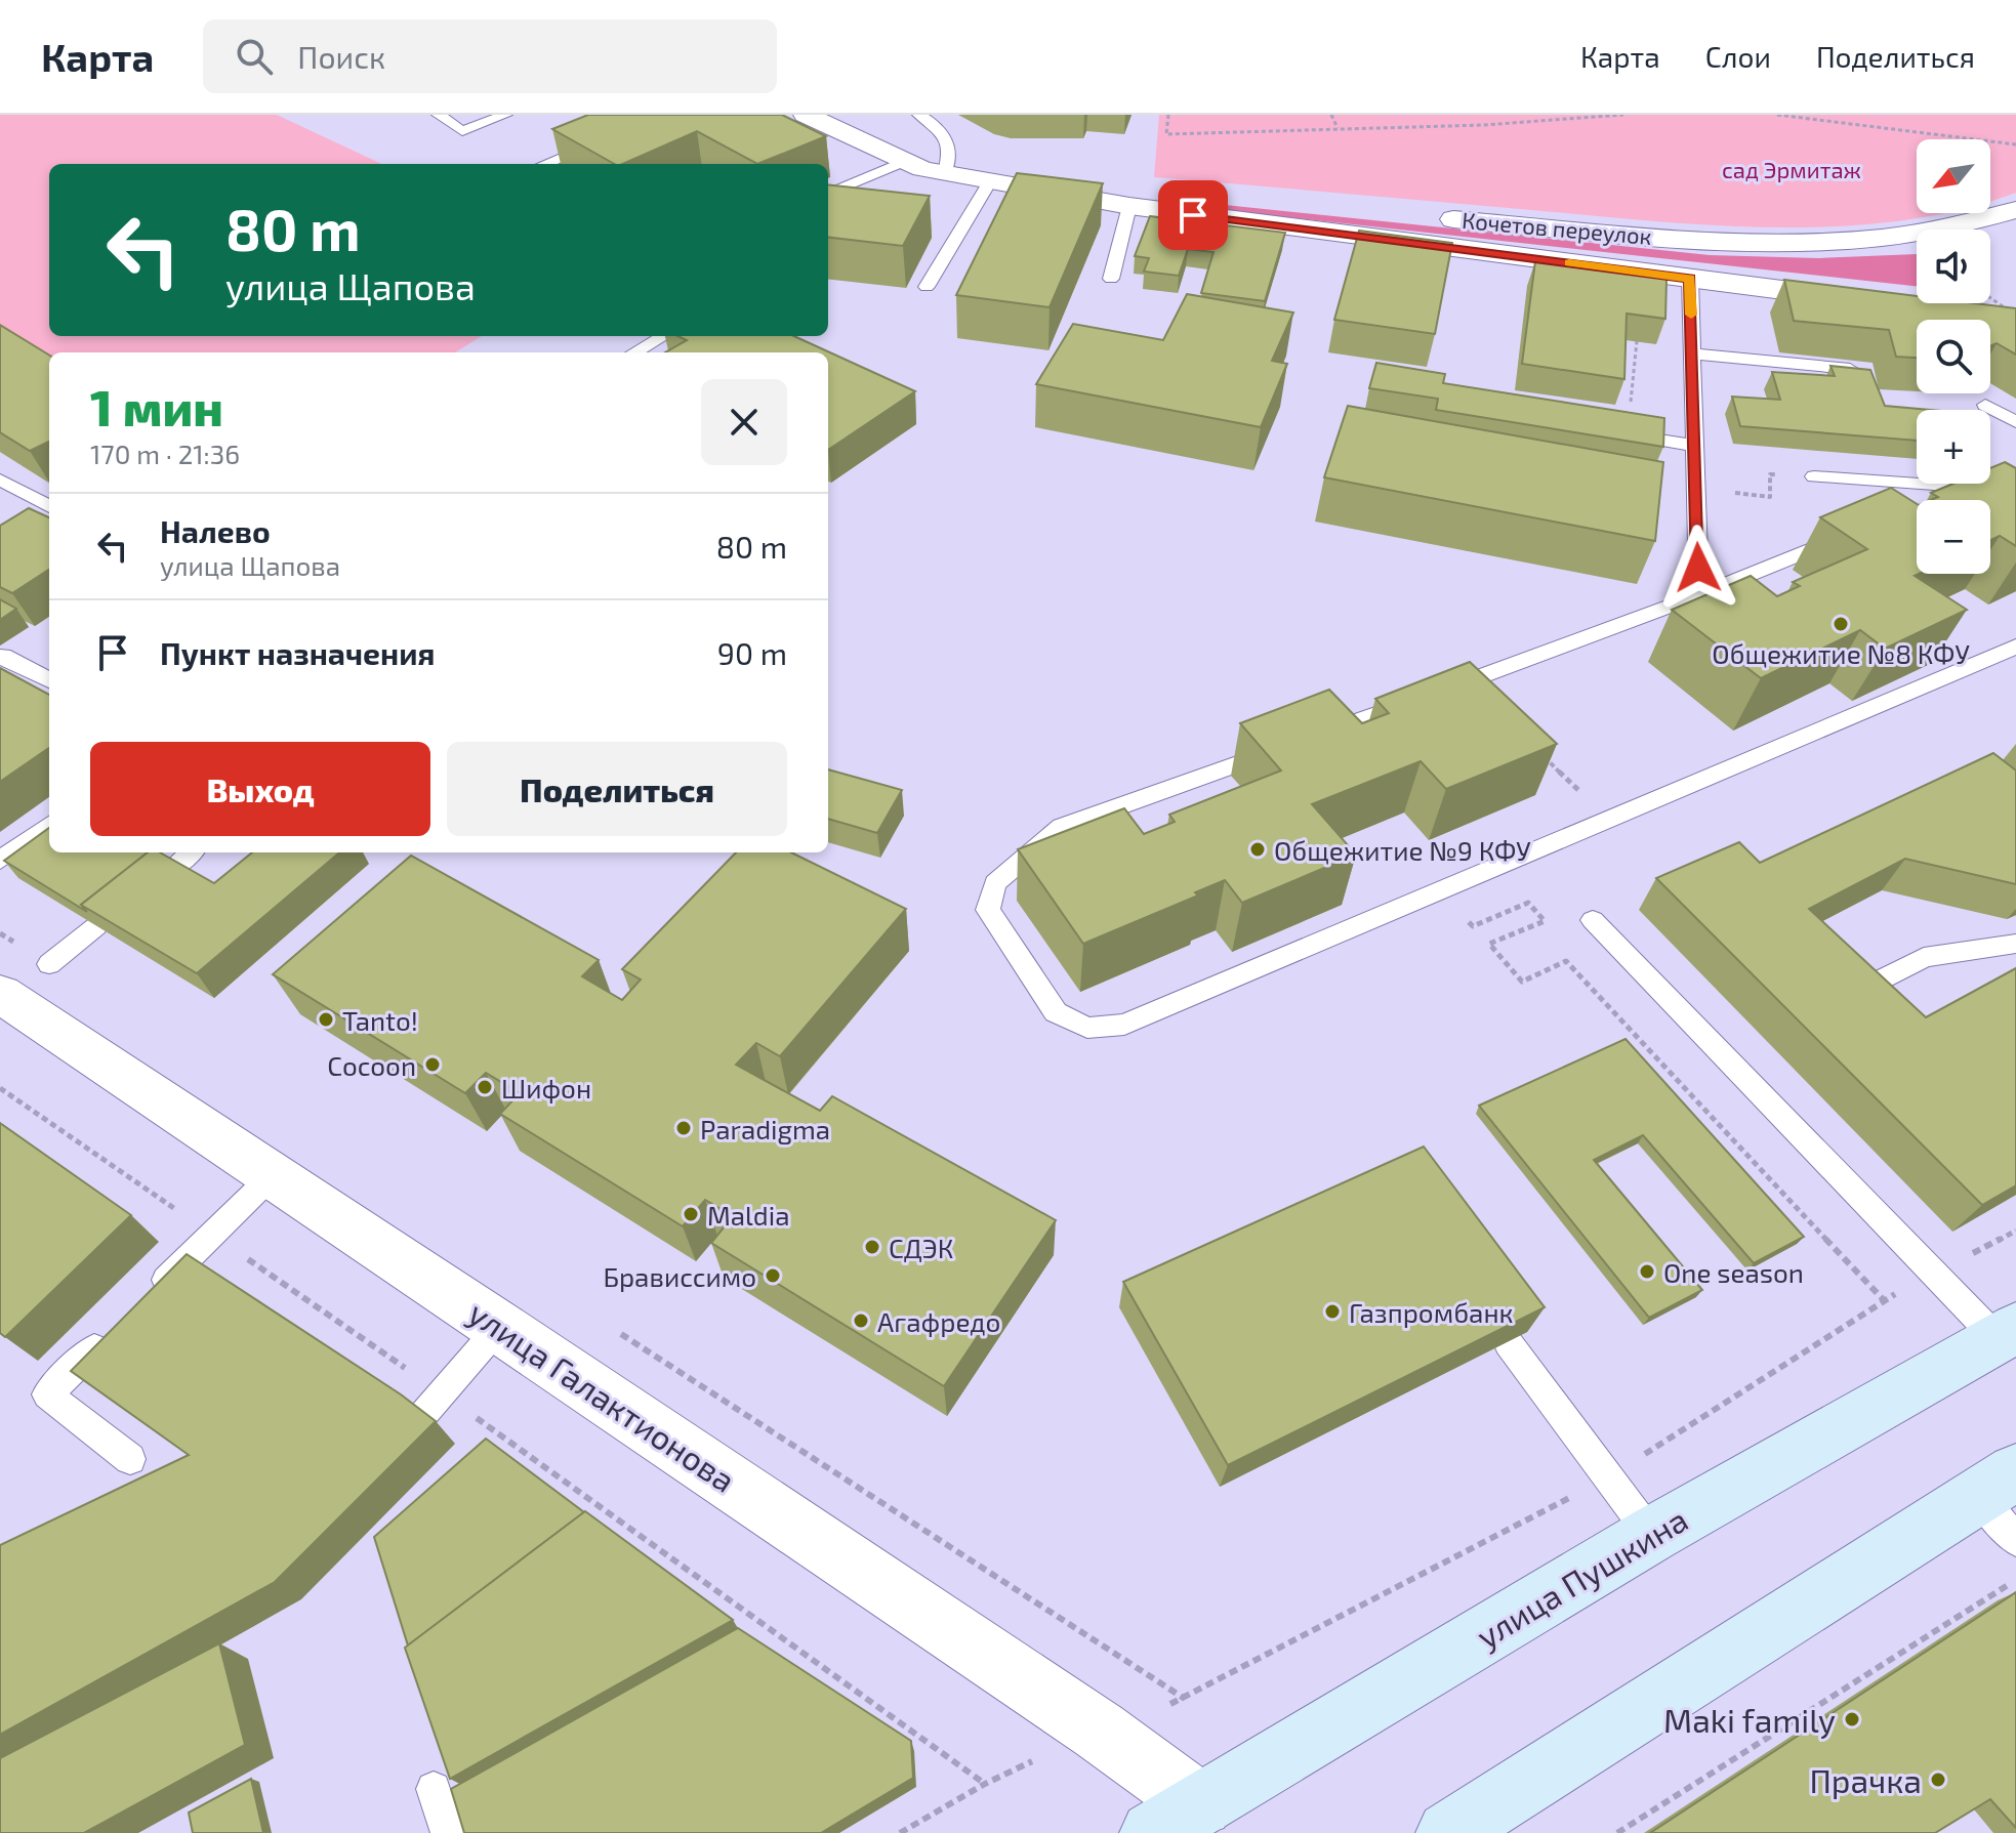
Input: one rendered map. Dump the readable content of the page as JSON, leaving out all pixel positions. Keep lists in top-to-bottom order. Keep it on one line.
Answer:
{"streets":{"main road":["улица Пушкина"],"street":["Кочетов переулок","улица Галактионова"]},"crossings":[["улица Галактионова","улица Пушкина"]],"parks":["сад Эрмитаж"],"places":["Общежитие №8 КФУ","Общежитие №9 КФУ","Tanto!","Cocoon","Шифон","Paradigma","Maldia","СДЭК","One season","Брависсимо","Газпромбанк","Агафредо","Maki family","Прачка"],"north":"bottom left","page":{"header":"Карта","search":"Поиск","nav":["Карта","Слои","Поделиться"],"map_buttons":["+","−"],"turn":["80 m","улица Щапова"],"heading":["1 мин","170 m · 21:36"],"list":[{"name":"Налево","note":"улица Щапова","value":"80 m"},{"name":"Пункт назначения","value":"90 m"}],"buttons":["Выход","Поделиться"]}}
